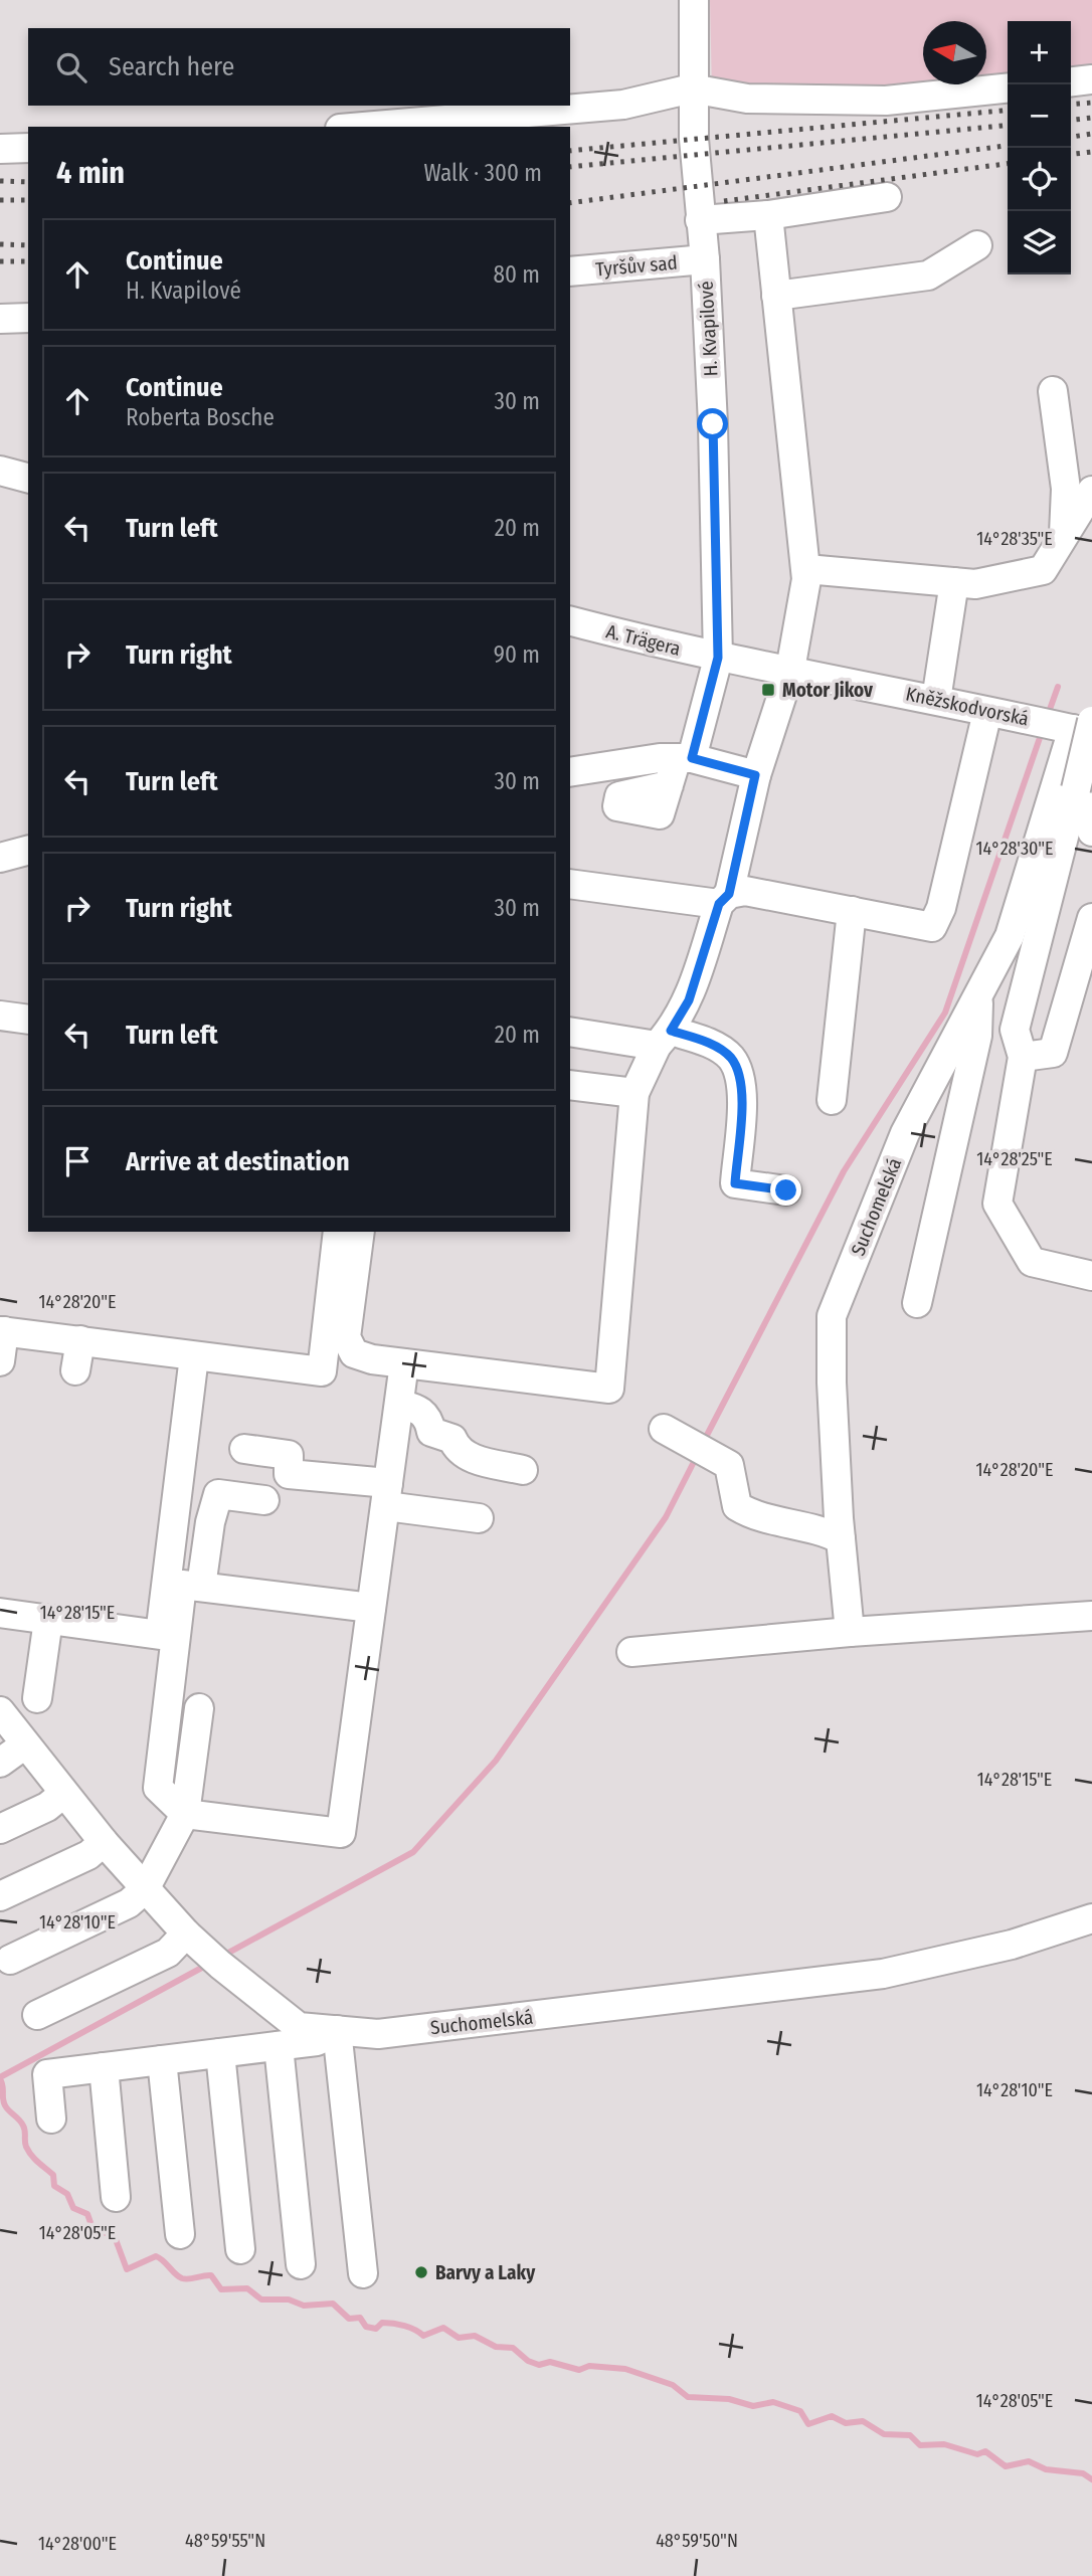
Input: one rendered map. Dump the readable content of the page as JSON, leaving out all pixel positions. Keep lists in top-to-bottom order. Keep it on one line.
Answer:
{"streets":{"street":["Tyršův sad","H. Kvapilové","A. Trägera","Kněžskodvorská","Suchomelská"]},"crossings":[["Tyršův sad","H. Kvapilové"],["H. Kvapilové","A. Trägera"],["H. Kvapilové","Kněžskodvorská"],["A. Trägera","Kněžskodvorská"],["Kněžskodvorská","Suchomelská"]],"places":{"transit":["Motor Jikov"],"other":["Barvy a Laky"]},"north":"left","page":{"map_buttons":["+","−"],"search":"Search here","heading":["4 min","Walk · 300 m"],"list":[["Continue","H. Kvapilové","80 m"],["Continue","Roberta Bosche","30 m"],["Turn left","20 m"],["Turn right","90 m"],["Turn left","30 m"],["Turn right","30 m"],["Turn left","20 m"],"Arrive at destination"]},"coordinates":["14°28'35\"E","14°28'30\"E","14°28'25\"E","14°28'20\"E","14°28'15\"E","14°28'10\"E","14°28'05\"E","48°59'55\"N","48°59'50\"N","14°28'00\"E"]}
